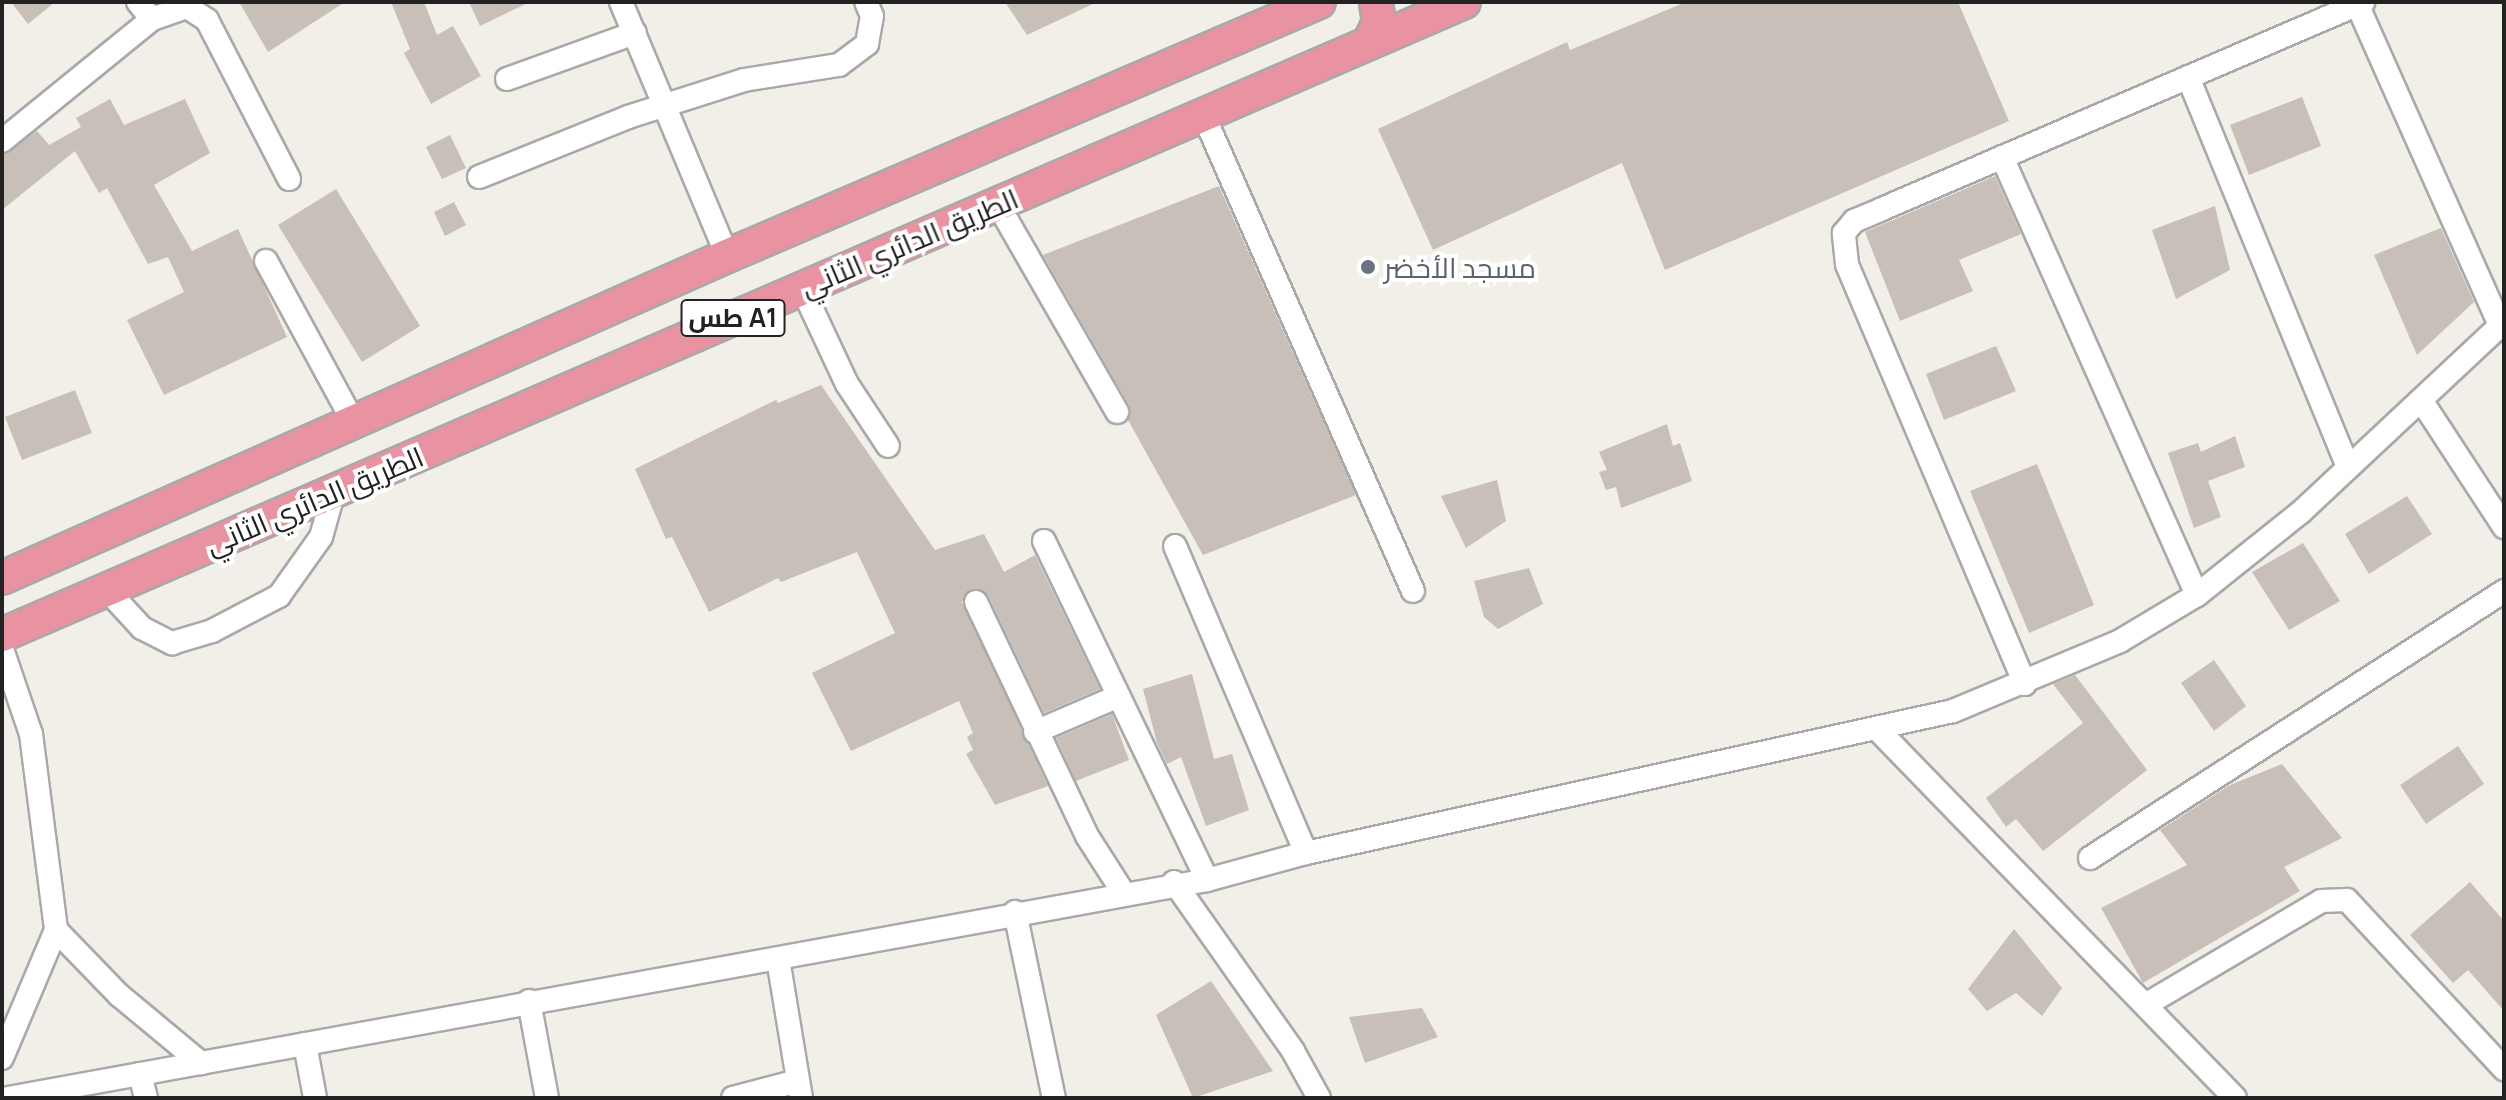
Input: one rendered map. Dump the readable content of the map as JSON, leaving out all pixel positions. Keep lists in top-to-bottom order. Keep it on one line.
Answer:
{"streets":{"highway":["الطريق الدائري الثاني","طس A1"]},"places":["مسجد الأخضر"]}
